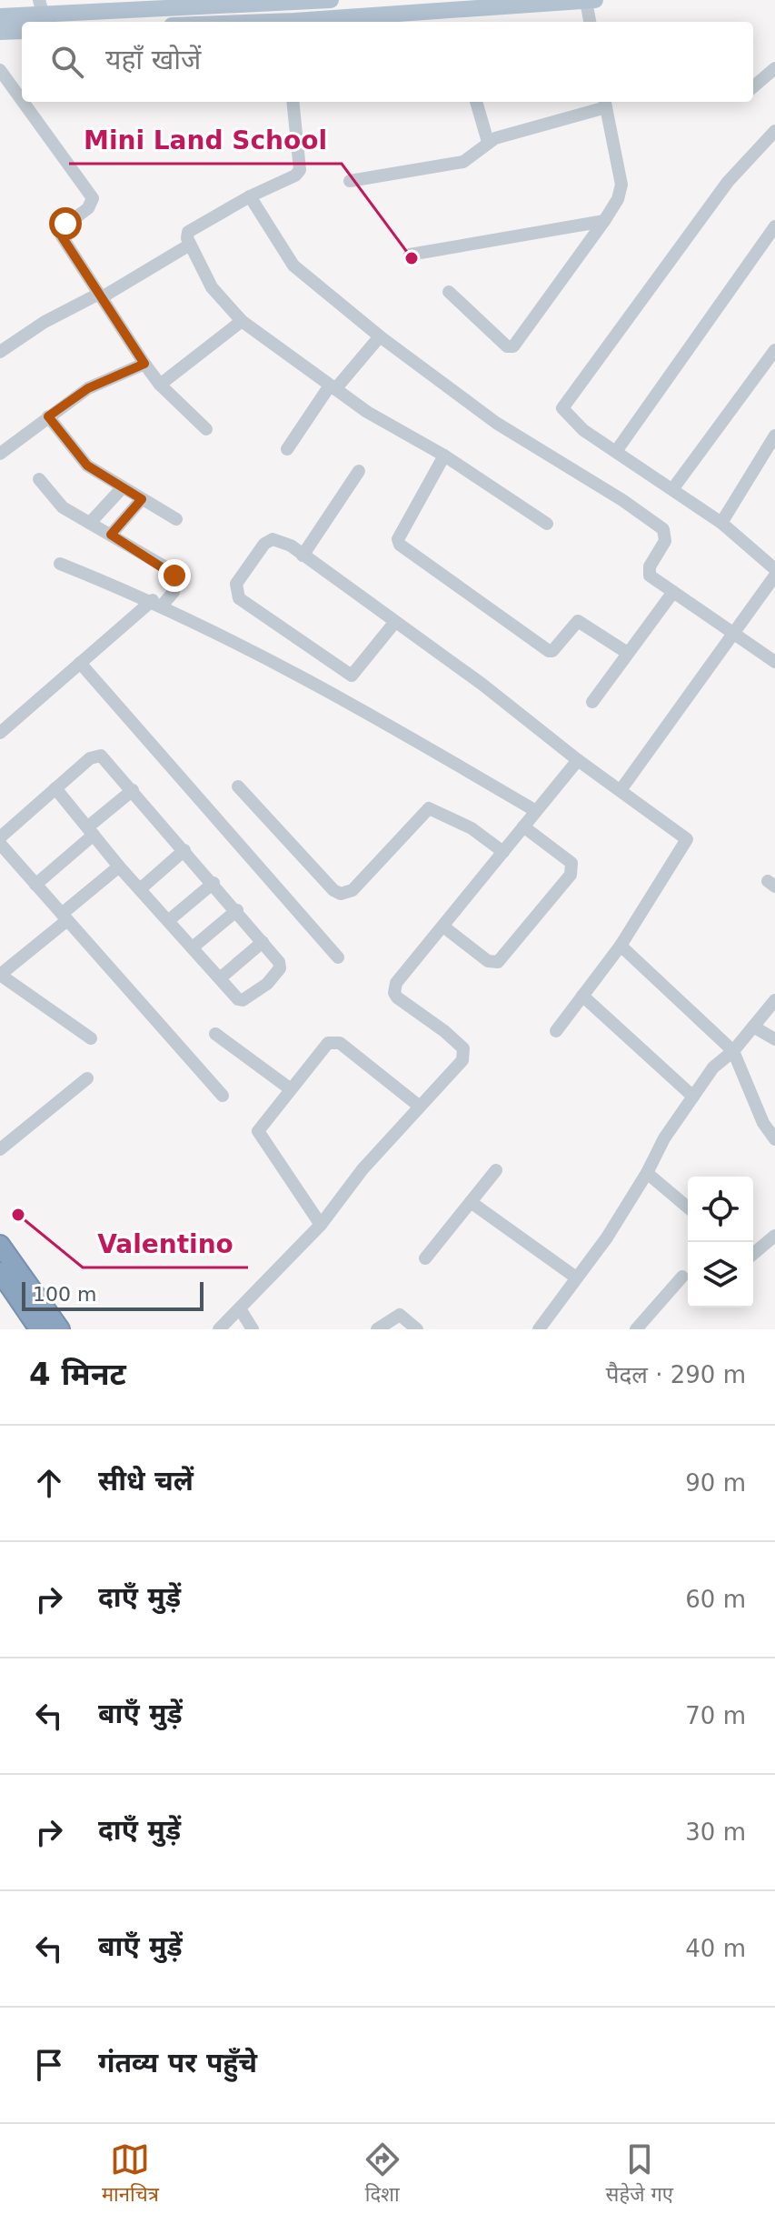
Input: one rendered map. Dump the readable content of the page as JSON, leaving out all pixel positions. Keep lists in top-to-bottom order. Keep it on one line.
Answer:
{"places":["Mini Land School","Valentino"],"scale_bar":"100 m","page":{"search":"यहाँ खोजें","scale":"100 m","heading":["4 मिनट","पैदल · 290 m"],"list":[["सीधे चलें","90 m"],["दाएँ मुड़ें","60 m"],["बाएँ मुड़ें","70 m"],["दाएँ मुड़ें","30 m"],["बाएँ मुड़ें","40 m"],"गंतव्य पर पहुँचे"],"nav":["मानचित्र","दिशा","सहेजे गए"]}}
